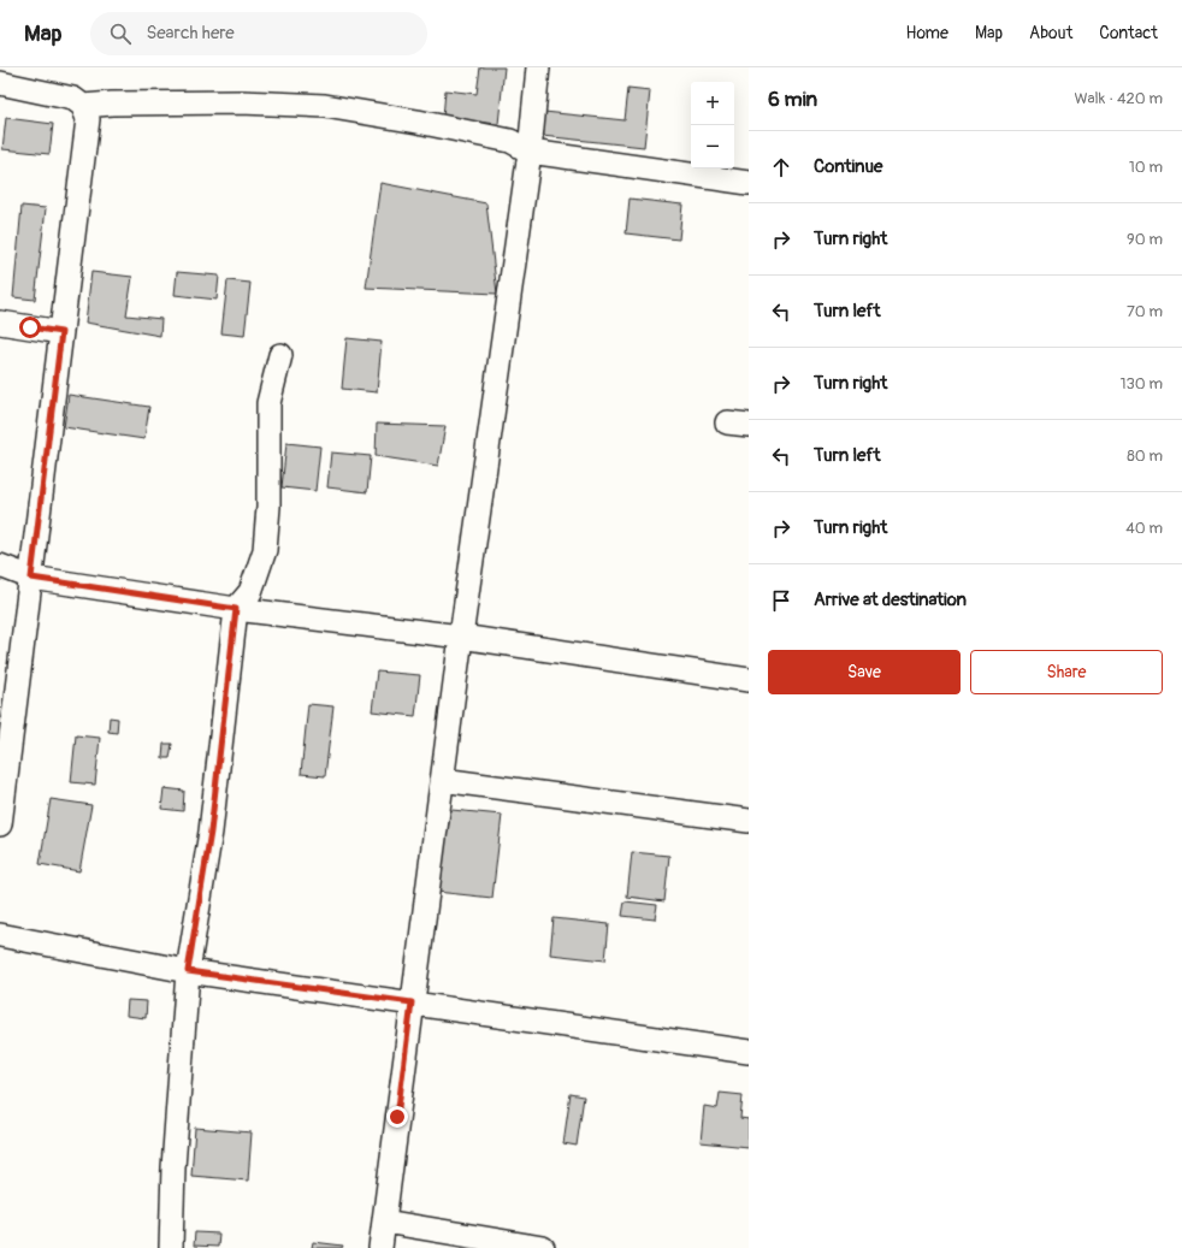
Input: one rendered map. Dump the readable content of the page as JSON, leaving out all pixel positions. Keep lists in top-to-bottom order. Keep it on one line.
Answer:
{"page":{"header":"Map","search":"Search here","nav":["Home","Map","About","Contact"],"heading":["6 min","Walk · 420 m"],"map_buttons":["+","−"],"list":[["Continue","10 m"],["Turn right","90 m"],["Turn left","70 m"],["Turn right","130 m"],["Turn left","80 m"],["Turn right","40 m"],"Arrive at destination"],"buttons":["Save","Share"]}}
